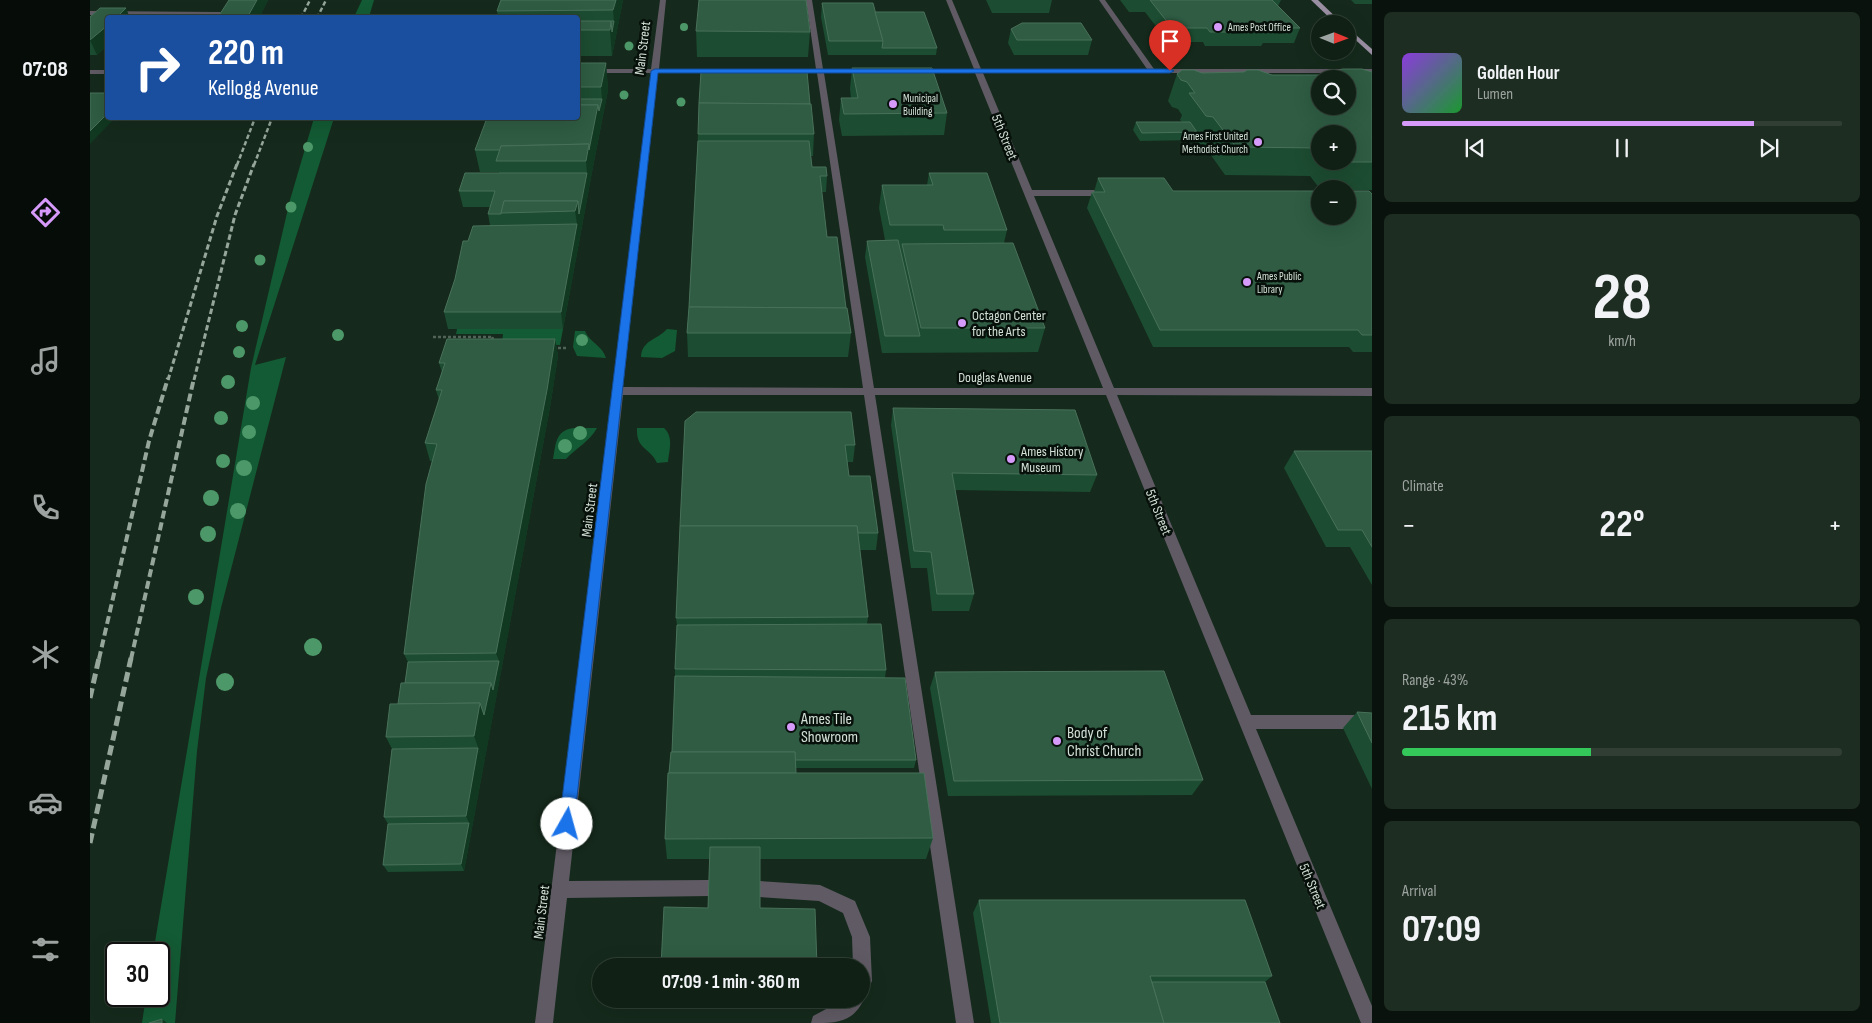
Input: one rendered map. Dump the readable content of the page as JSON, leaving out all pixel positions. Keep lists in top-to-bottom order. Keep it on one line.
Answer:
{"streets":{"street":["Main Street","5th Street","Douglas Avenue"]},"crossings":[["Main Street","Douglas Avenue"],["5th Street","Douglas Avenue"]],"places":["Ames Post Office","Municipal Building","Ames First United Methodist Church","Ames Public Library","Octagon Center for the Arts","Ames History Museum","Ames Tile Showroom","Body of Christ Church"],"north":"right","page":{"tabs":"07:08","map_buttons":["+","−"],"turn":["220 m","Kellogg Avenue"],"song":["Golden Hour","Lumen"],"tile":[["28","km/h"],"Climate",["Range · 43%","215 km"],["Arrival","07:09"]],"heat":["−","22°","+"],"limit":"30","trip":"07:09 · 1 min · 360 m"}}
